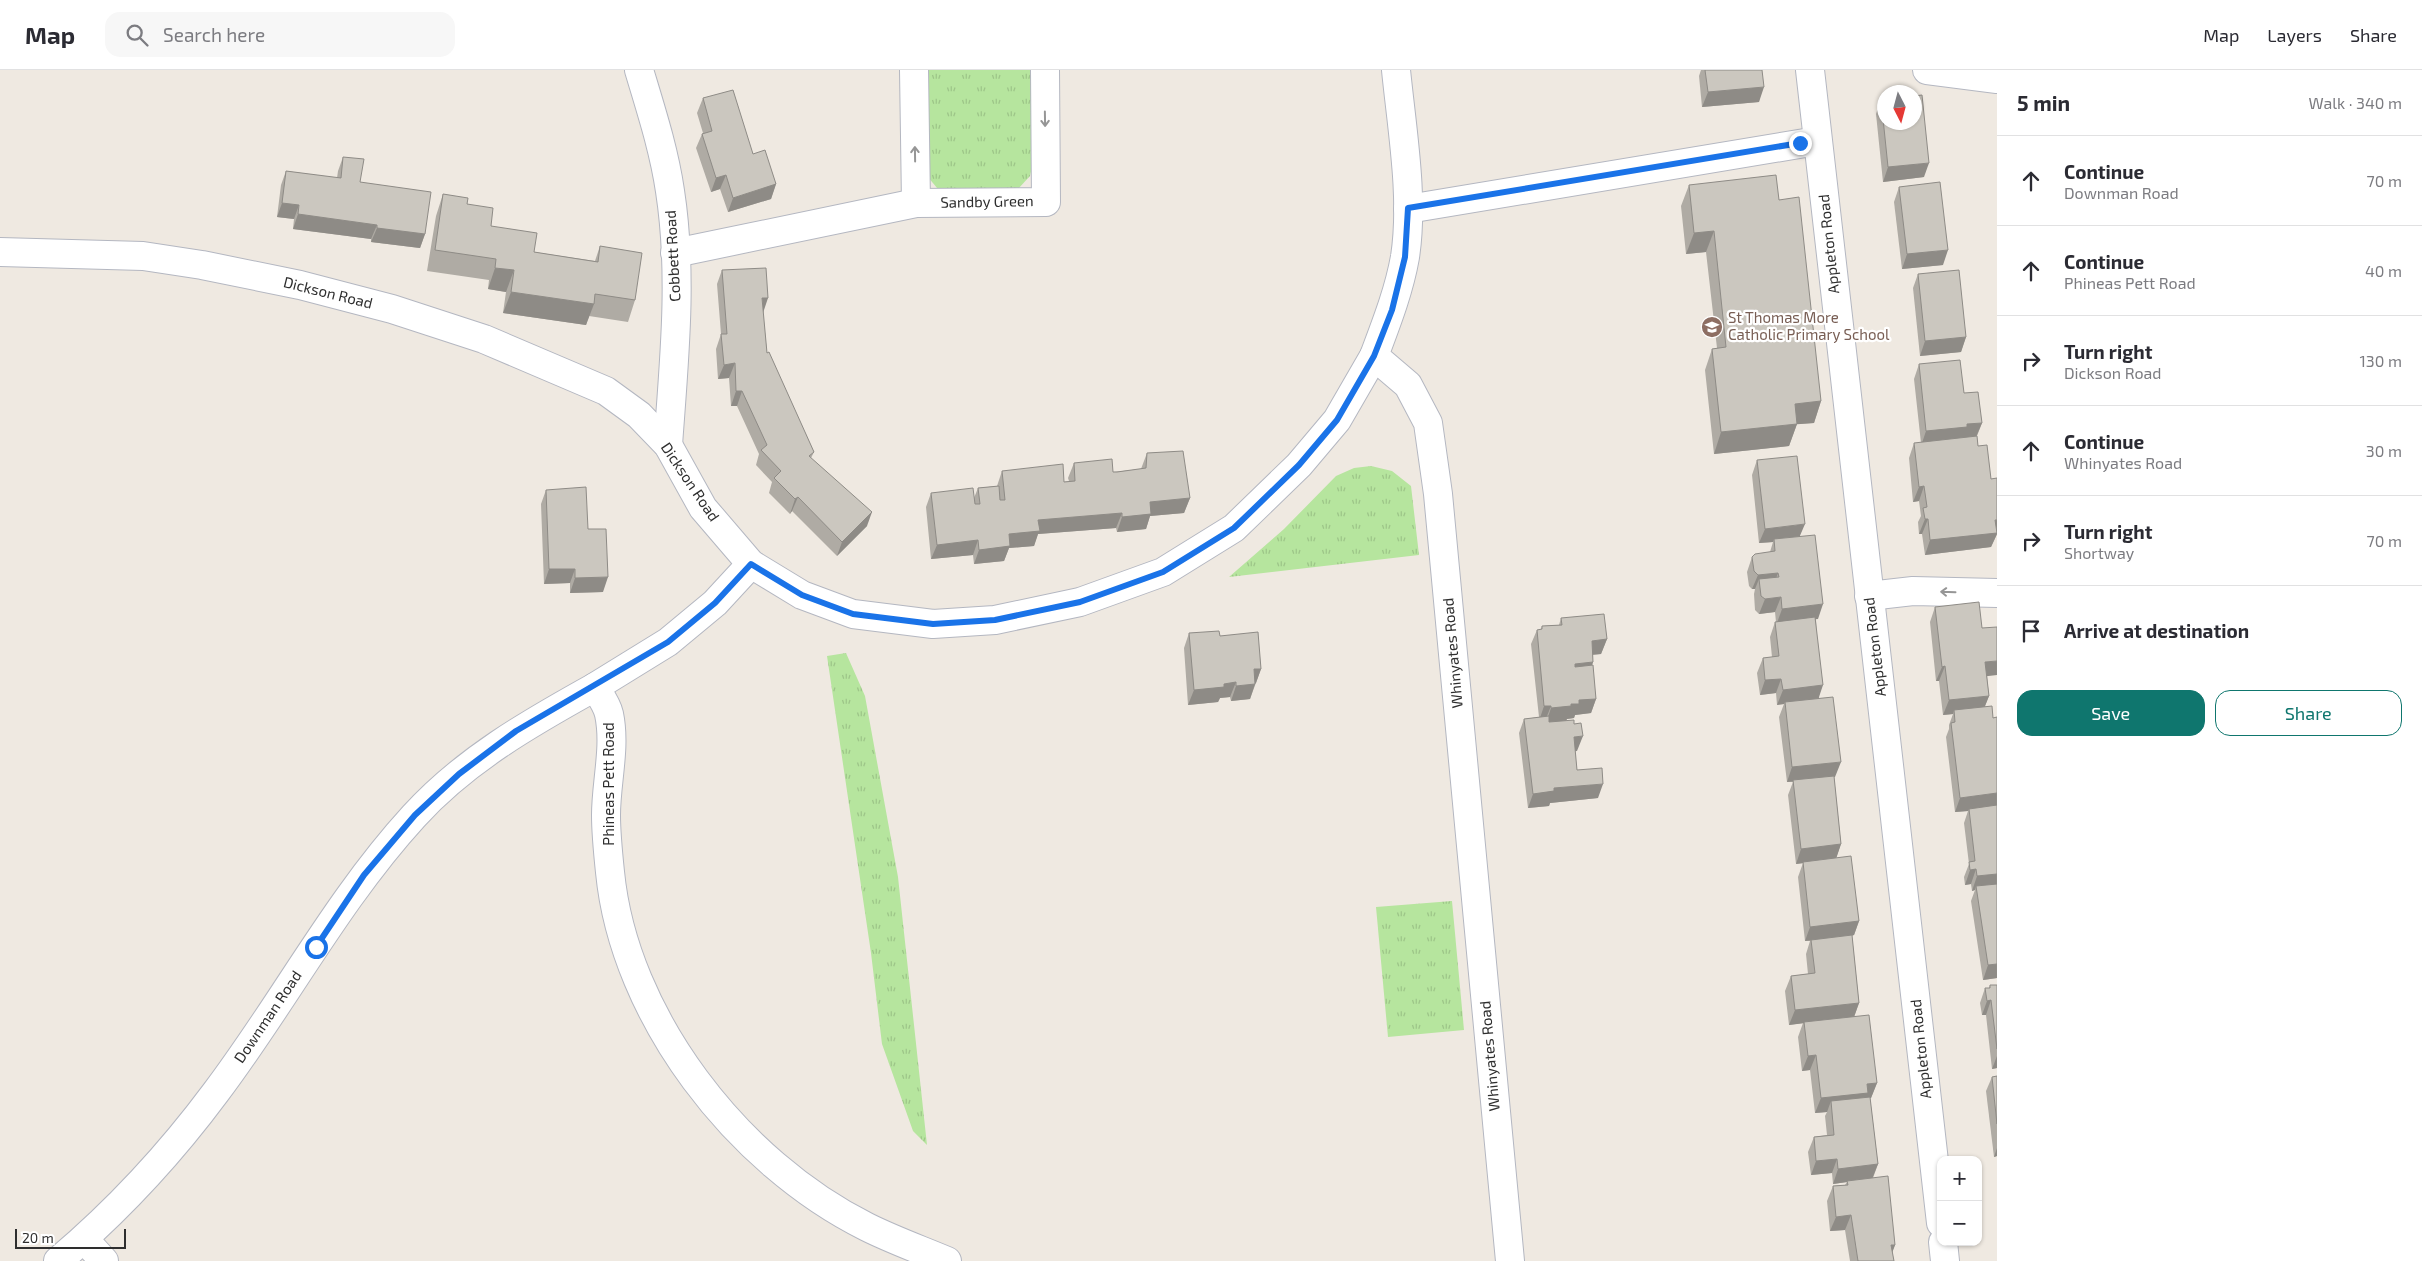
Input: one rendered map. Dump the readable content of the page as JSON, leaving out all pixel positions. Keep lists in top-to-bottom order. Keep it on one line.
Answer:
{"streets":{"street":["Sandby Green","Appleton Road","Cobbett Road","Dickson Road","Whinyates Road","Phineas Pett Road","Downman Road"]},"crossings":[["Sandby Green","Cobbett Road"],["Cobbett Road","Dickson Road"],["Dickson Road","Whinyates Road"],["Phineas Pett Road","Downman Road"]],"places":{"school or university":["St Thomas More Catholic Primary School"]},"scale_bar":"20 m","north":"bottom","page":{"header":"Map","search":"Search here","nav":["Map","Layers","Share"],"heading":["5 min","Walk · 340 m"],"list":[["Continue","Downman Road","70 m"],["Continue","Phineas Pett Road","40 m"],["Turn right","Dickson Road","130 m"],["Continue","Whinyates Road","30 m"],["Turn right","Shortway","70 m"],"Arrive at destination"],"buttons":["Save","Share"],"map_buttons":["+","−"],"scale":"20 m"}}
